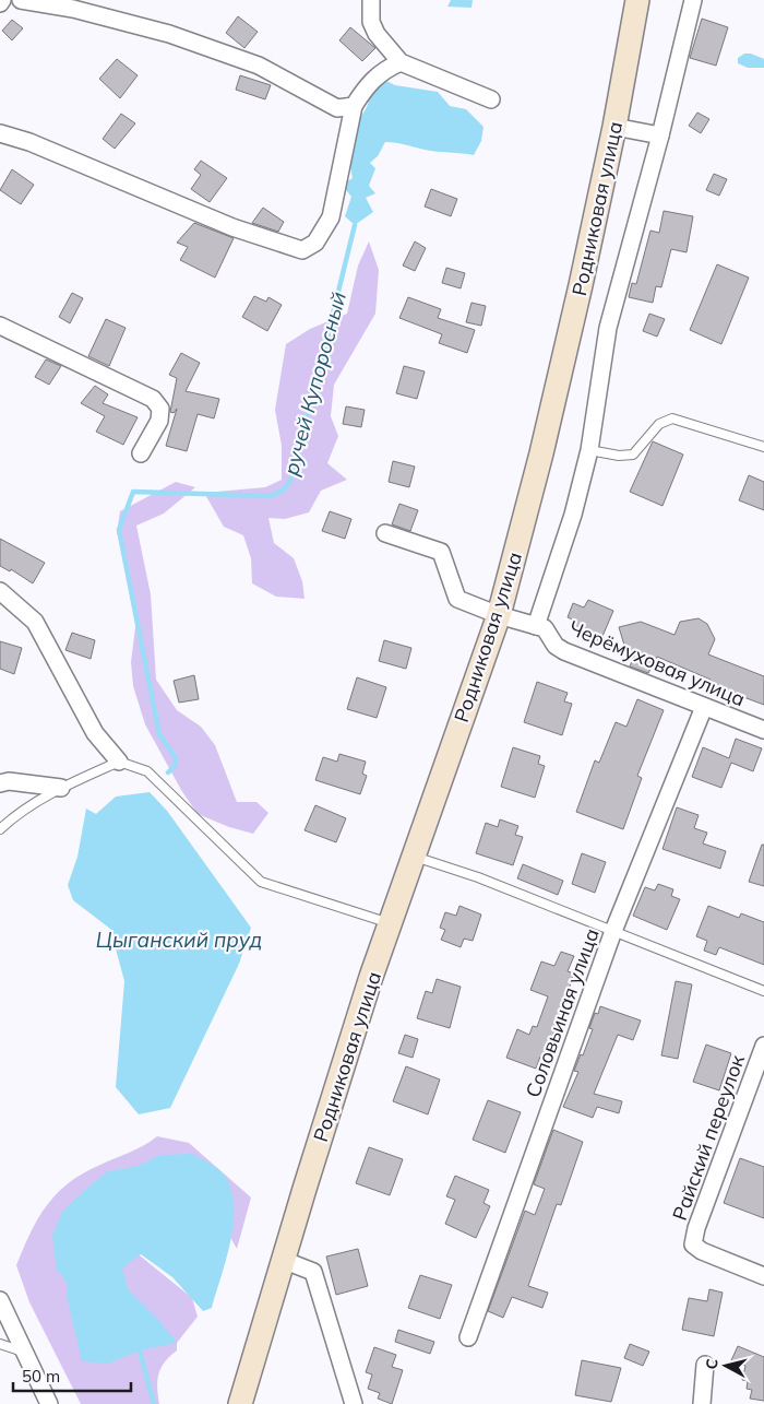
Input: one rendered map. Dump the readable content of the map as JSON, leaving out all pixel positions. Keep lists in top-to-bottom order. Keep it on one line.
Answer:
{"streets":{"main road":["Родниковая улица"],"street":["Черёмуховая улица","Соловьиная улица","Райский переулок"]},"crossings":[["Родниковая улица","Черёмуховая улица"],["Черёмуховая улица","Соловьиная улица"]],"water":["ручей Купоросный","Цыганский пруд"],"scale_bar":"50 m","north":"left"}
